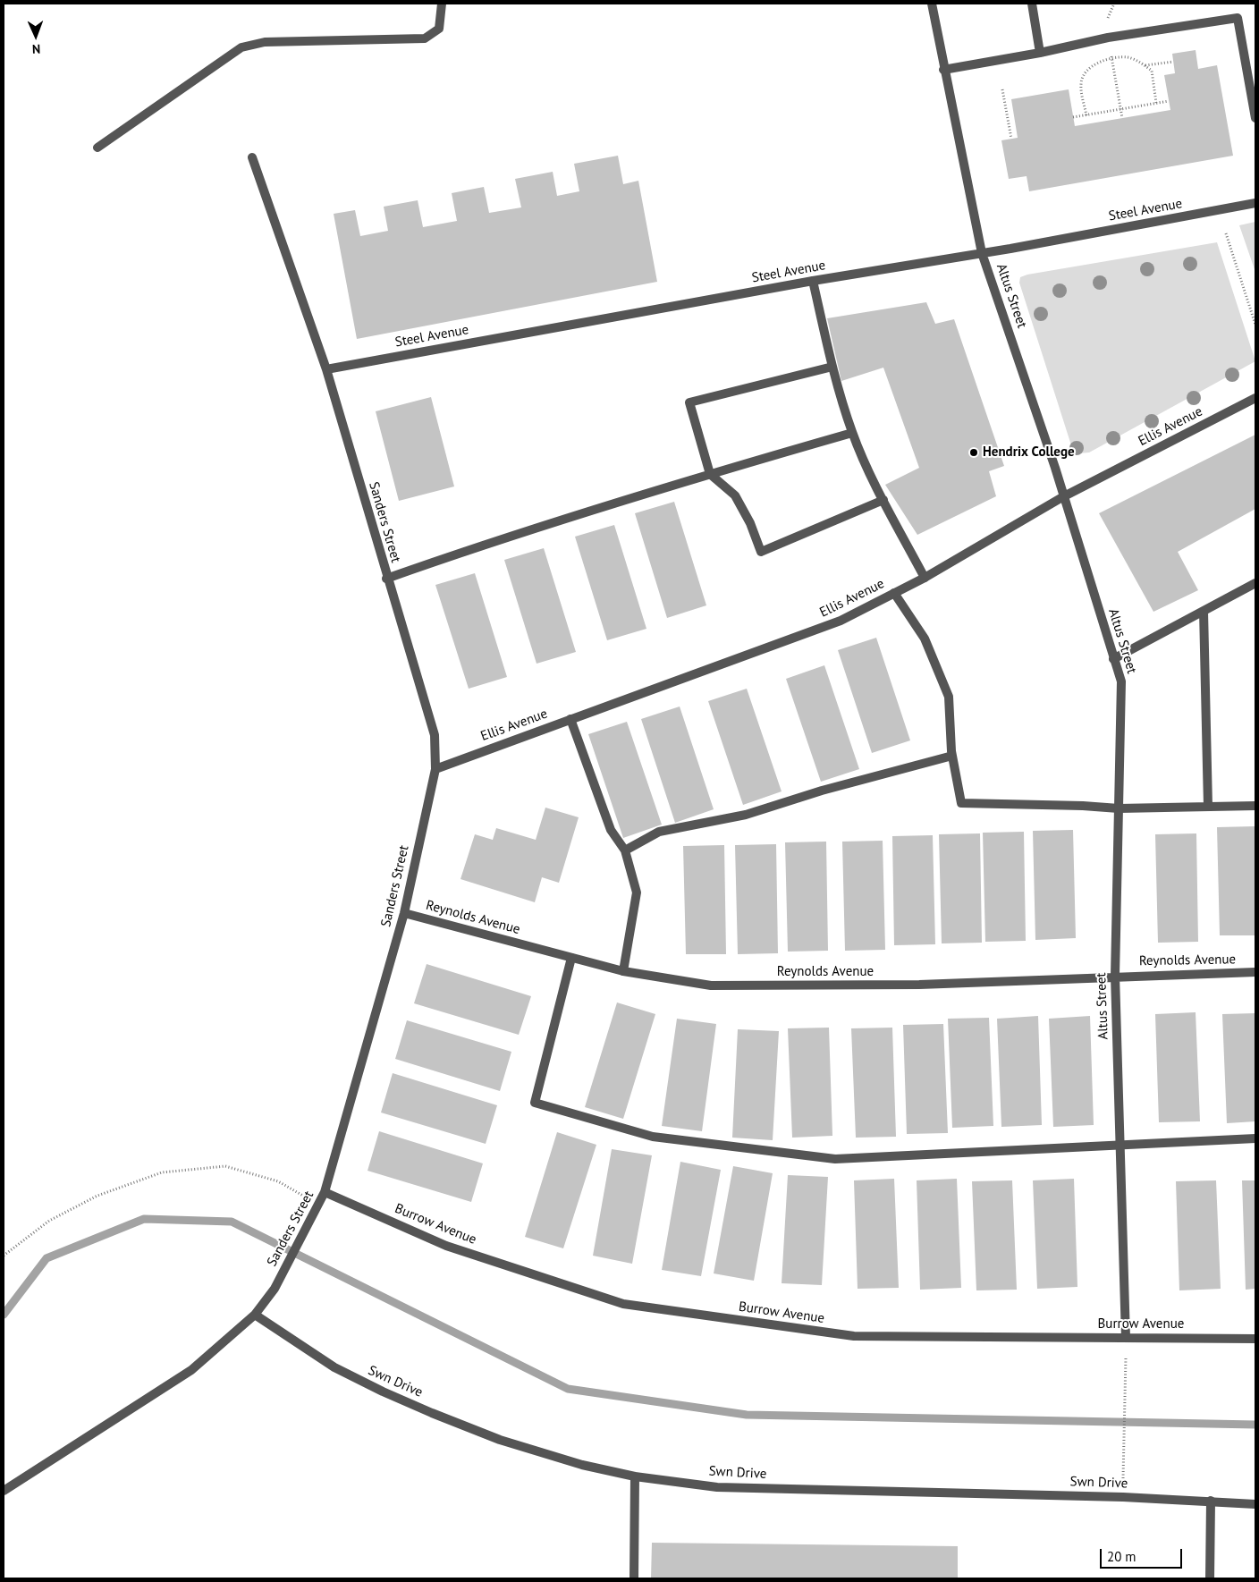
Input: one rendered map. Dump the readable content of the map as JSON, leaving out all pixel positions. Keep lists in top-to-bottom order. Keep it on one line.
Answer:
{"streets":{"street":["Steel Avenue","Altus Street","Ellis Avenue","Sanders Street","Reynolds Avenue","Burrow Avenue","Swn Drive"]},"crossings":[["Steel Avenue","Altus Street"],["Steel Avenue","Sanders Street"],["Altus Street","Ellis Avenue"],["Altus Street","Reynolds Avenue"],["Altus Street","Burrow Avenue"],["Ellis Avenue","Sanders Street"],["Sanders Street","Reynolds Avenue"],["Sanders Street","Burrow Avenue"],["Sanders Street","Swn Drive"]],"places":["Hendrix College"],"scale_bar":"20 m","north":"bottom"}
